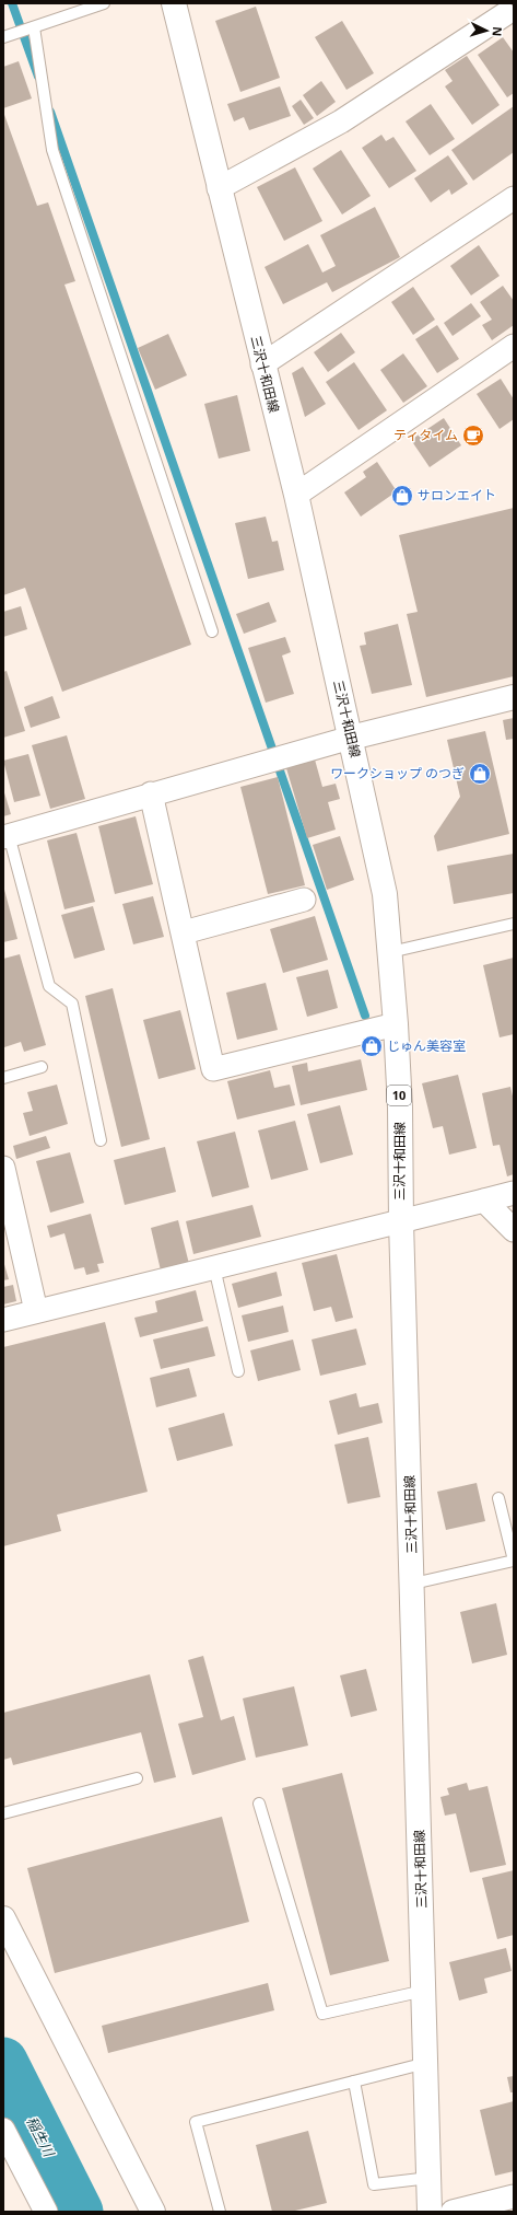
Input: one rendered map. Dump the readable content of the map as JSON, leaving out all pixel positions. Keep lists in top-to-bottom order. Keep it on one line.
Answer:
{"streets":{"main road":["三沢十和田線","10"]},"water":["稲生川"],"places":{"cafe":["ティタイム"],"shop":["サロンエイト","ワークショップ のつぎ","じゅん美容室"]},"north":"right"}
